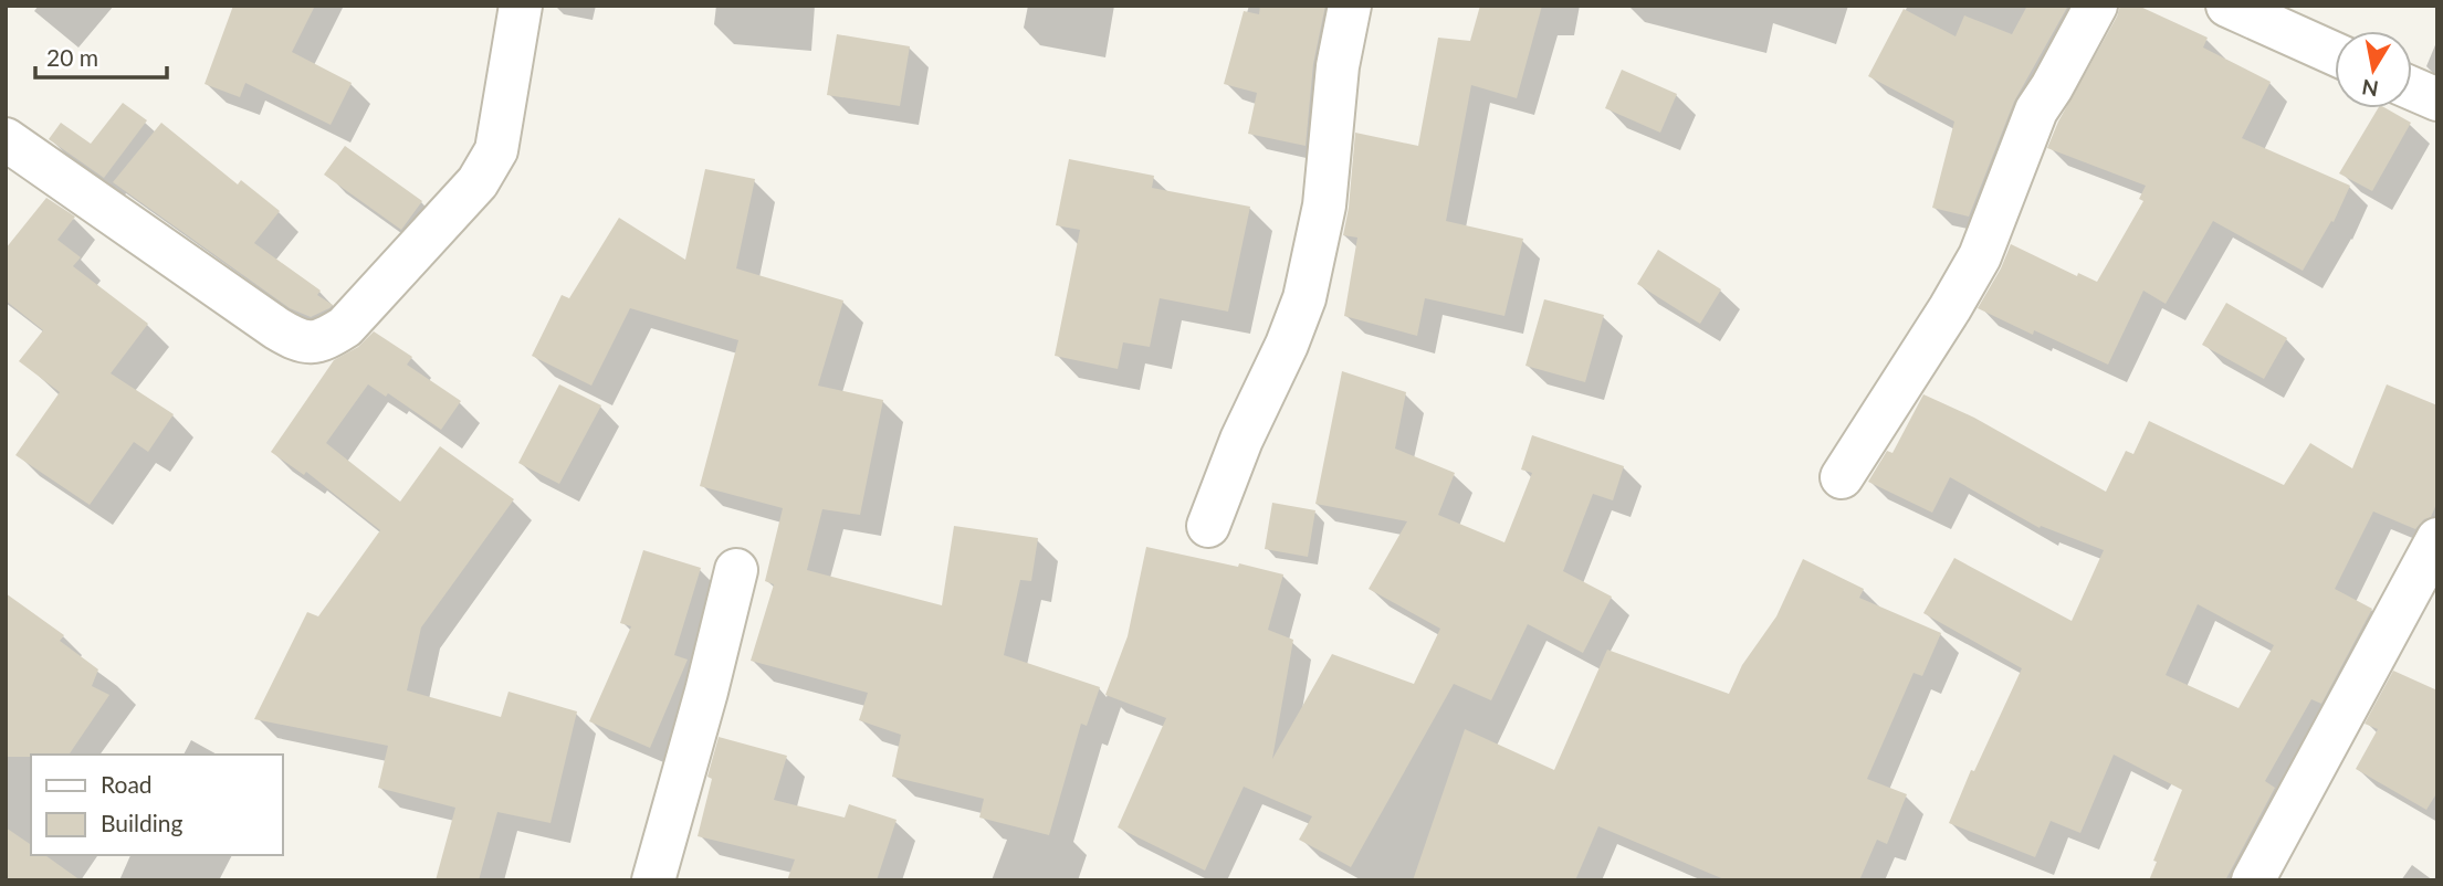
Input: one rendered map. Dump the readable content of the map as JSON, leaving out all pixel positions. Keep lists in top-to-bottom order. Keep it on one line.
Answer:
{"legend":["Road","Building"],"scale_bar":"20 m","north":"bottom"}
